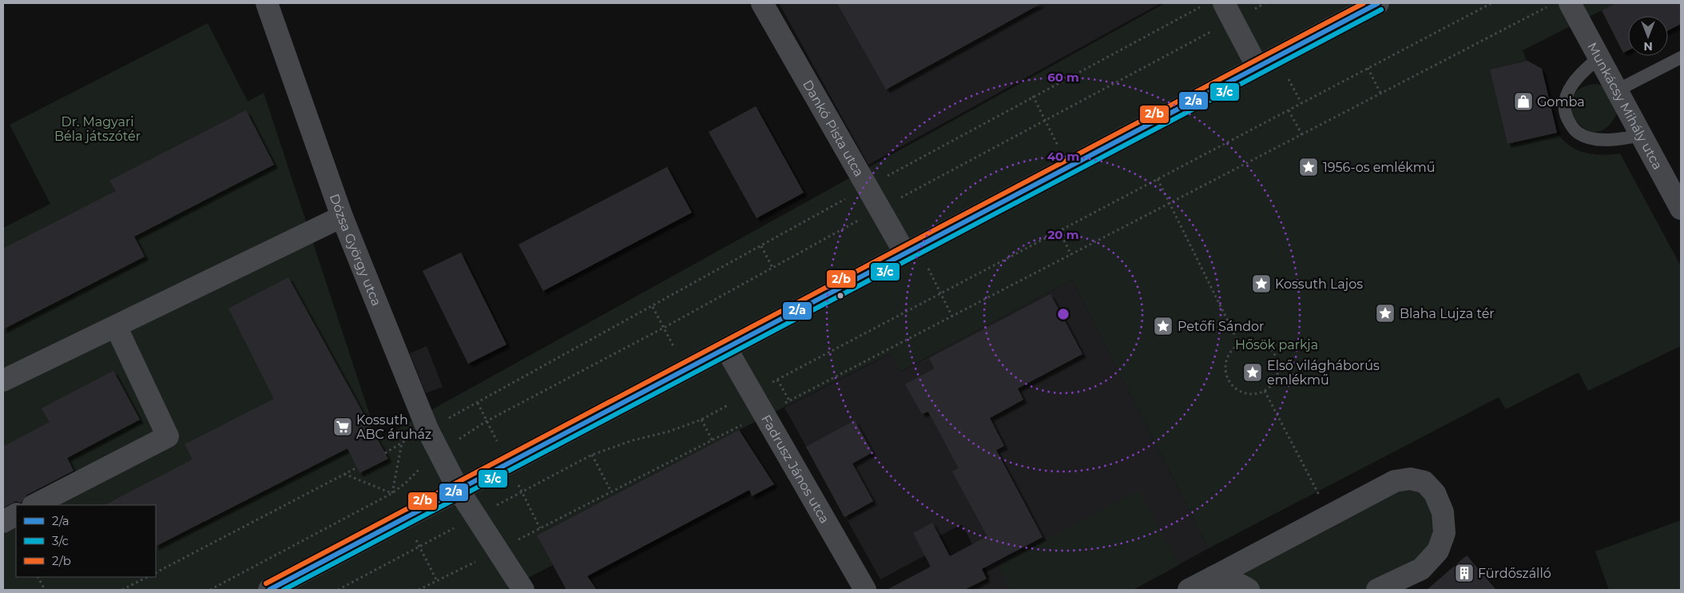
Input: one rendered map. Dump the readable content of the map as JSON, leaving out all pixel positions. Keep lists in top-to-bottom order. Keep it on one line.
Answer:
{"streets":{"street":["Munkácsy Mihály utca","Dankó Pista utca","Dózsa György utca","Fadrusz János utca"]},"parks":["Dr. Magyari Béla játszótér","Hősök parkja"],"places":{"shop":["Gomba"],"place":["1956-os emlékmű","Kossuth Lajos","Blaha Lujza tér","Petőfi Sándor","Első világháborús emlékmű"],"supermarket":["Kossuth ABC áruház"],"building":["Fürdőszálló"]},"lines":["transit line 2/a","transit line 2/b","transit line 3/c"],"legend":["2/a","3/c","2/b"],"north":"bottom","rings":["60 m","40 m","20 m"]}
